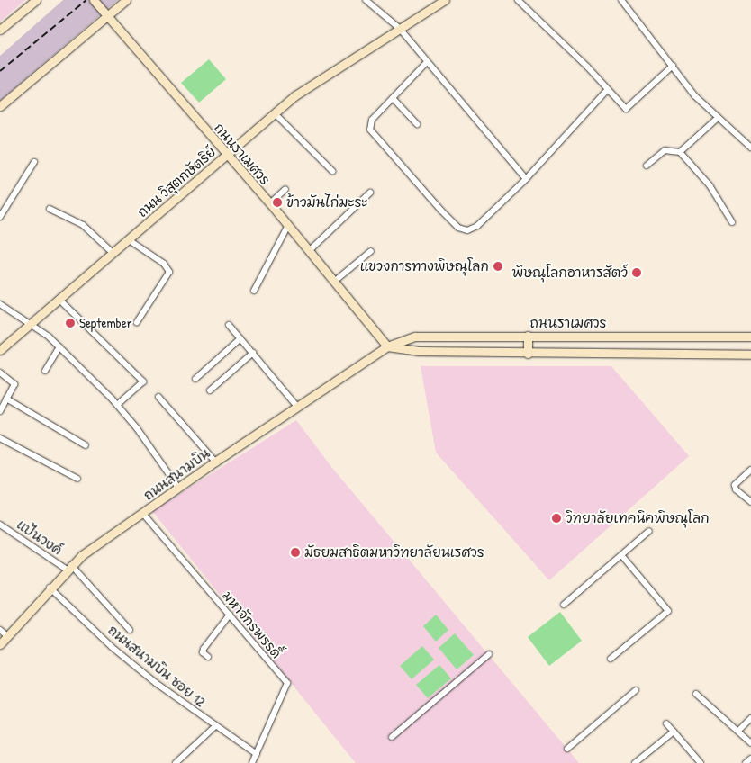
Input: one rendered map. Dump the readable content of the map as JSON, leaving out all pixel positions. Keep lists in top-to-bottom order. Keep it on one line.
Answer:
{"streets":{"street":["ถนนราเมศวร","ถนน วิสุตกษัตริย์","ถนนสนามบิน","แป้นวงค์","มหาจักรพรรดิ์","ถนนสนามบิน ซอย 12"]},"crossings":[["ถนนราเมศวร","ถนน วิสุตกษัตริย์"],["ถนนราเมศวร","ถนนสนามบิน"],["ถนนสนามบิน","แป้นวงค์"],["ถนนสนามบิน","มหาจักรพรรดิ์"],["ถนนสนามบิน","ถนนสนามบิน ซอย 12"],["มหาจักรพรรดิ์","ถนนสนามบิน ซอย 12"]],"places":["ข้าวมันไก่มะระ","แขวงการทางพิษณุโลก","พิษณุโลกอาหารสัตว์","September","วิทยาลัยเทคนิคพิษณุโลก","มัธยมสาธิตมหาวิทยาลัยนเรศวร"]}
